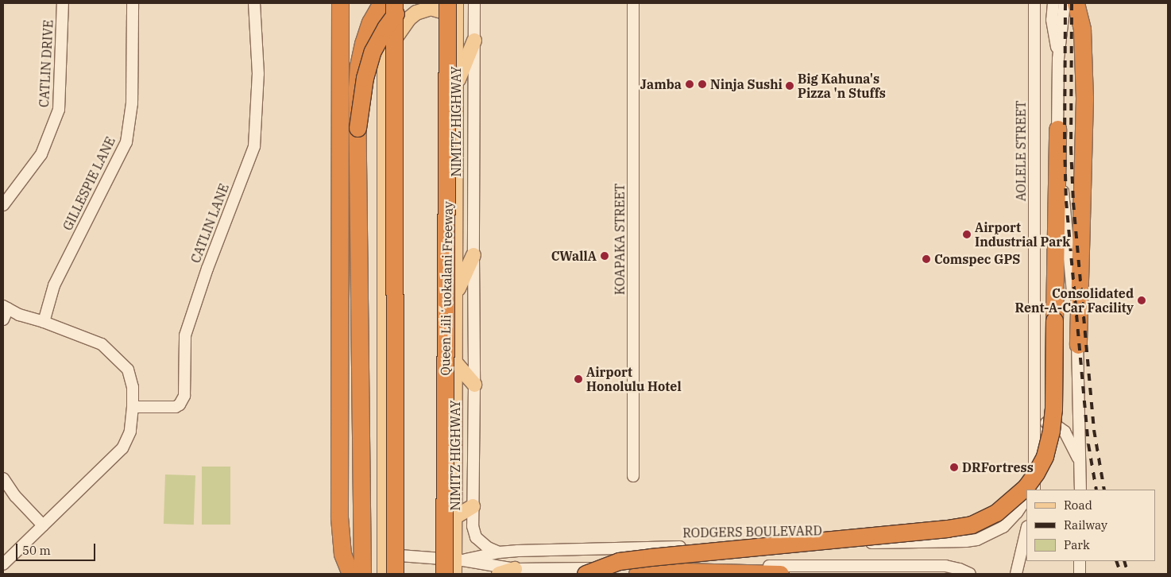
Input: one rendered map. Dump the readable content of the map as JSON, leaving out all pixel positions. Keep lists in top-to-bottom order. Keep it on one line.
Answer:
{"streets":{"highway":["Queen Liliʻuokalani Freeway"],"main road":["NIMITZ HIGHWAY"],"street":["CATLIN DRIVE","AOLELE STREET","GILLESPIE LANE","CATLIN LANE","KOAPAKA STREET","RODGERS BOULEVARD"]},"crossings":[["NIMITZ HIGHWAY","RODGERS BOULEVARD"]],"places":["Jamba","Ninja Sushi","Big Kahuna's Pizza 'n Stuffs","Airport Industrial Park","CWallA","Comspec GPS","Consolidated Rent-A-Car Facility","Airport Honolulu Hotel","DRFortress"],"legend":["Road","Railway","Park"],"scale_bar":"50 m"}
